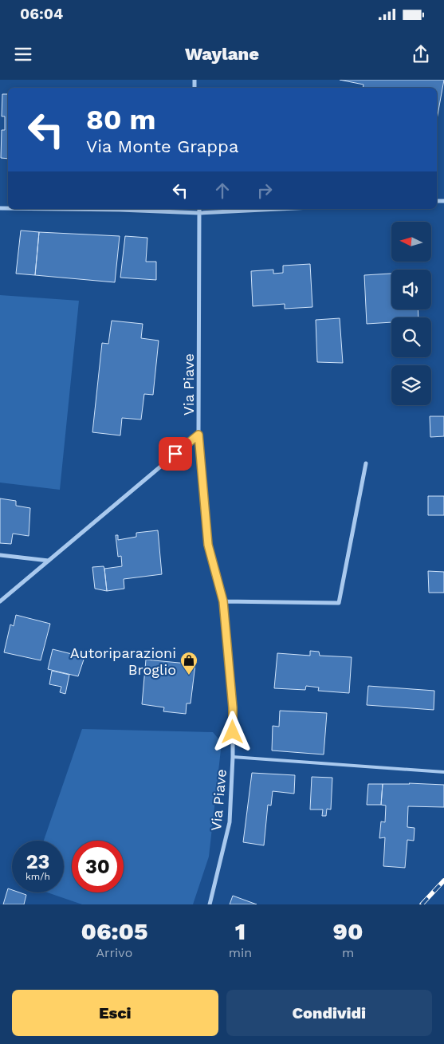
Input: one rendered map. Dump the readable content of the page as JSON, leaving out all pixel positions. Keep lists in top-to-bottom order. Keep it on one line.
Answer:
{"streets":{"street":["Via Piave"]},"places":{"shop":["Autoriparazioni Broglio"]},"north":"left","page":{"status":"06:04","header":"Waylane","turn":["80 m","Via Monte Grappa"],"speed":"23 km/h","limit":"30","eta":["06:05","Arrivo","1","min","90","m"],"buttons":["Esci","Condividi"]}}
